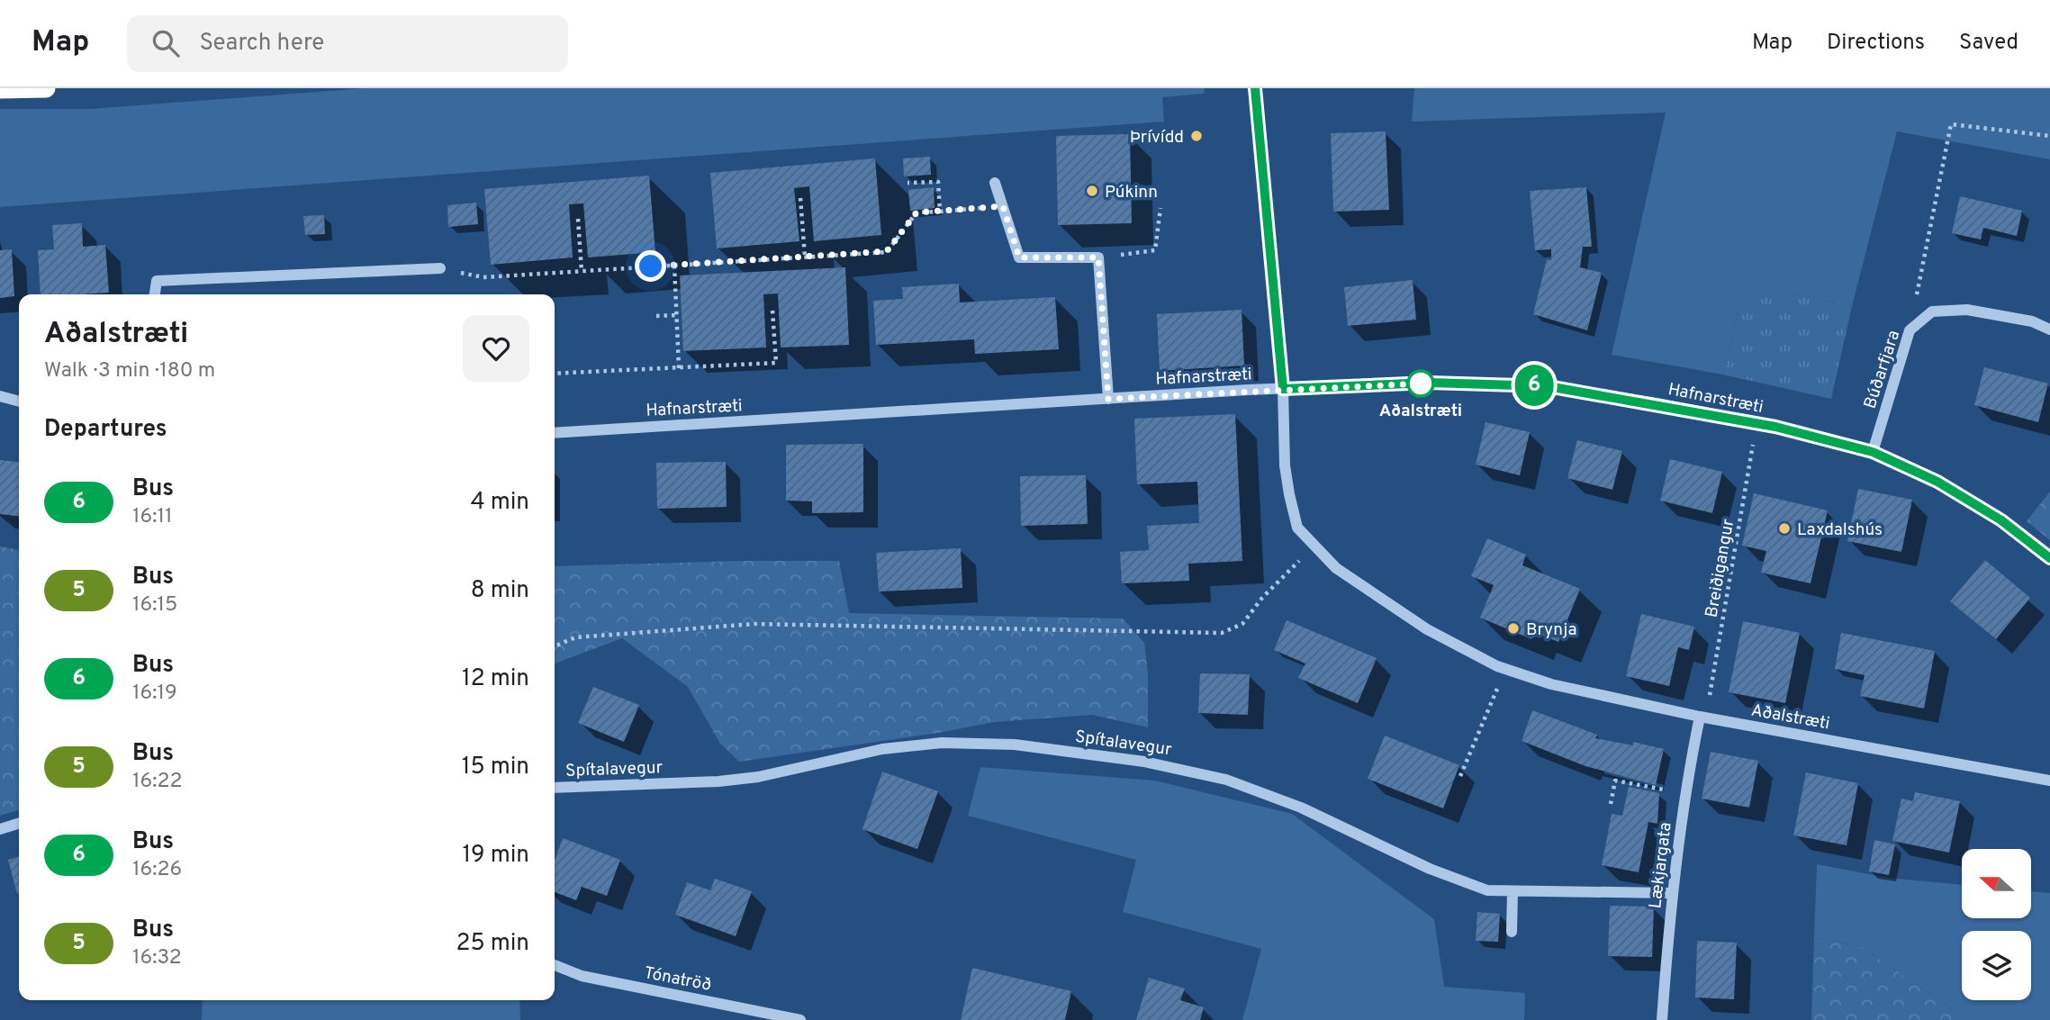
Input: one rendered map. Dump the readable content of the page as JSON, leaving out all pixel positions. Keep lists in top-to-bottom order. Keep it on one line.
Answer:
{"streets":{"street":["Búðarfjara","Hafnarstræti","Aðalstræti","Spítalavegur","Lækjargata","Tónatröð"],"path":["Breiðigangur"]},"crossings":[["Búðarfjara","Hafnarstræti"],["Hafnarstræti","Breiðigangur"],["Hafnarstræti","Aðalstræti"],["Breiðigangur","Aðalstræti"],["Breiðigangur","Lækjargata"],["Aðalstræti","Lækjargata"],["Spítalavegur","Lækjargata"]],"places":["Þrívídd","Púkinn","Aðalstræti","Laxdalshús","Brynja"],"lines":["bus line 6"],"north":"left","page":{"header":"Map","search":"Search here","nav":["Map","Directions","Saved"],"on_map":"6","heading":[["Aðalstræti","Walk · 3 min · 180 m"],"Departures"],"list":[{"mark":"6","name":"Bus","note":"16:11","value":"4 min"},{"mark":"5","name":"Bus","note":"16:15","value":"8 min"},{"mark":"6","name":"Bus","note":"16:19","value":"12 min"},{"mark":"5","name":"Bus","note":"16:22","value":"15 min"},{"mark":"6","name":"Bus","note":"16:26","value":"19 min"},{"mark":"5","name":"Bus","note":"16:32","value":"25 min"}]}}
